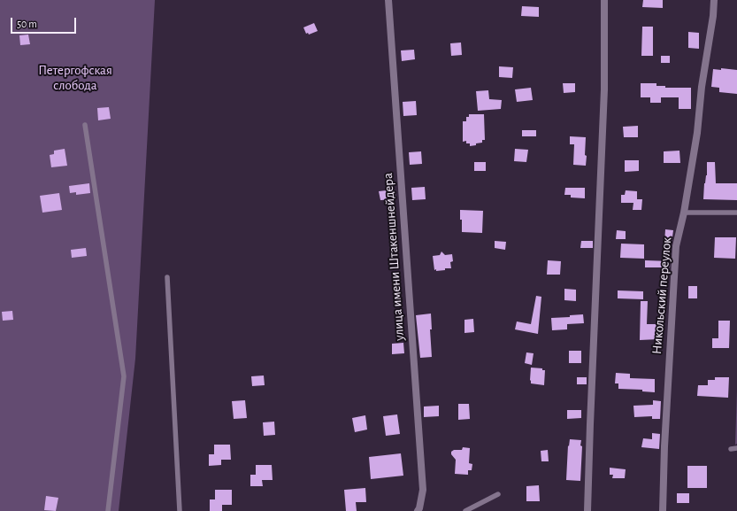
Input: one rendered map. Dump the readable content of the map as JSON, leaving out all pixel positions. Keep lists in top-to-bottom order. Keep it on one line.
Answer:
{"streets":{"street":["улица имени Штакеншнейдера","Никольский переулок"]},"parks":["Петергофская слобода"],"scale_bar":"50 m"}
